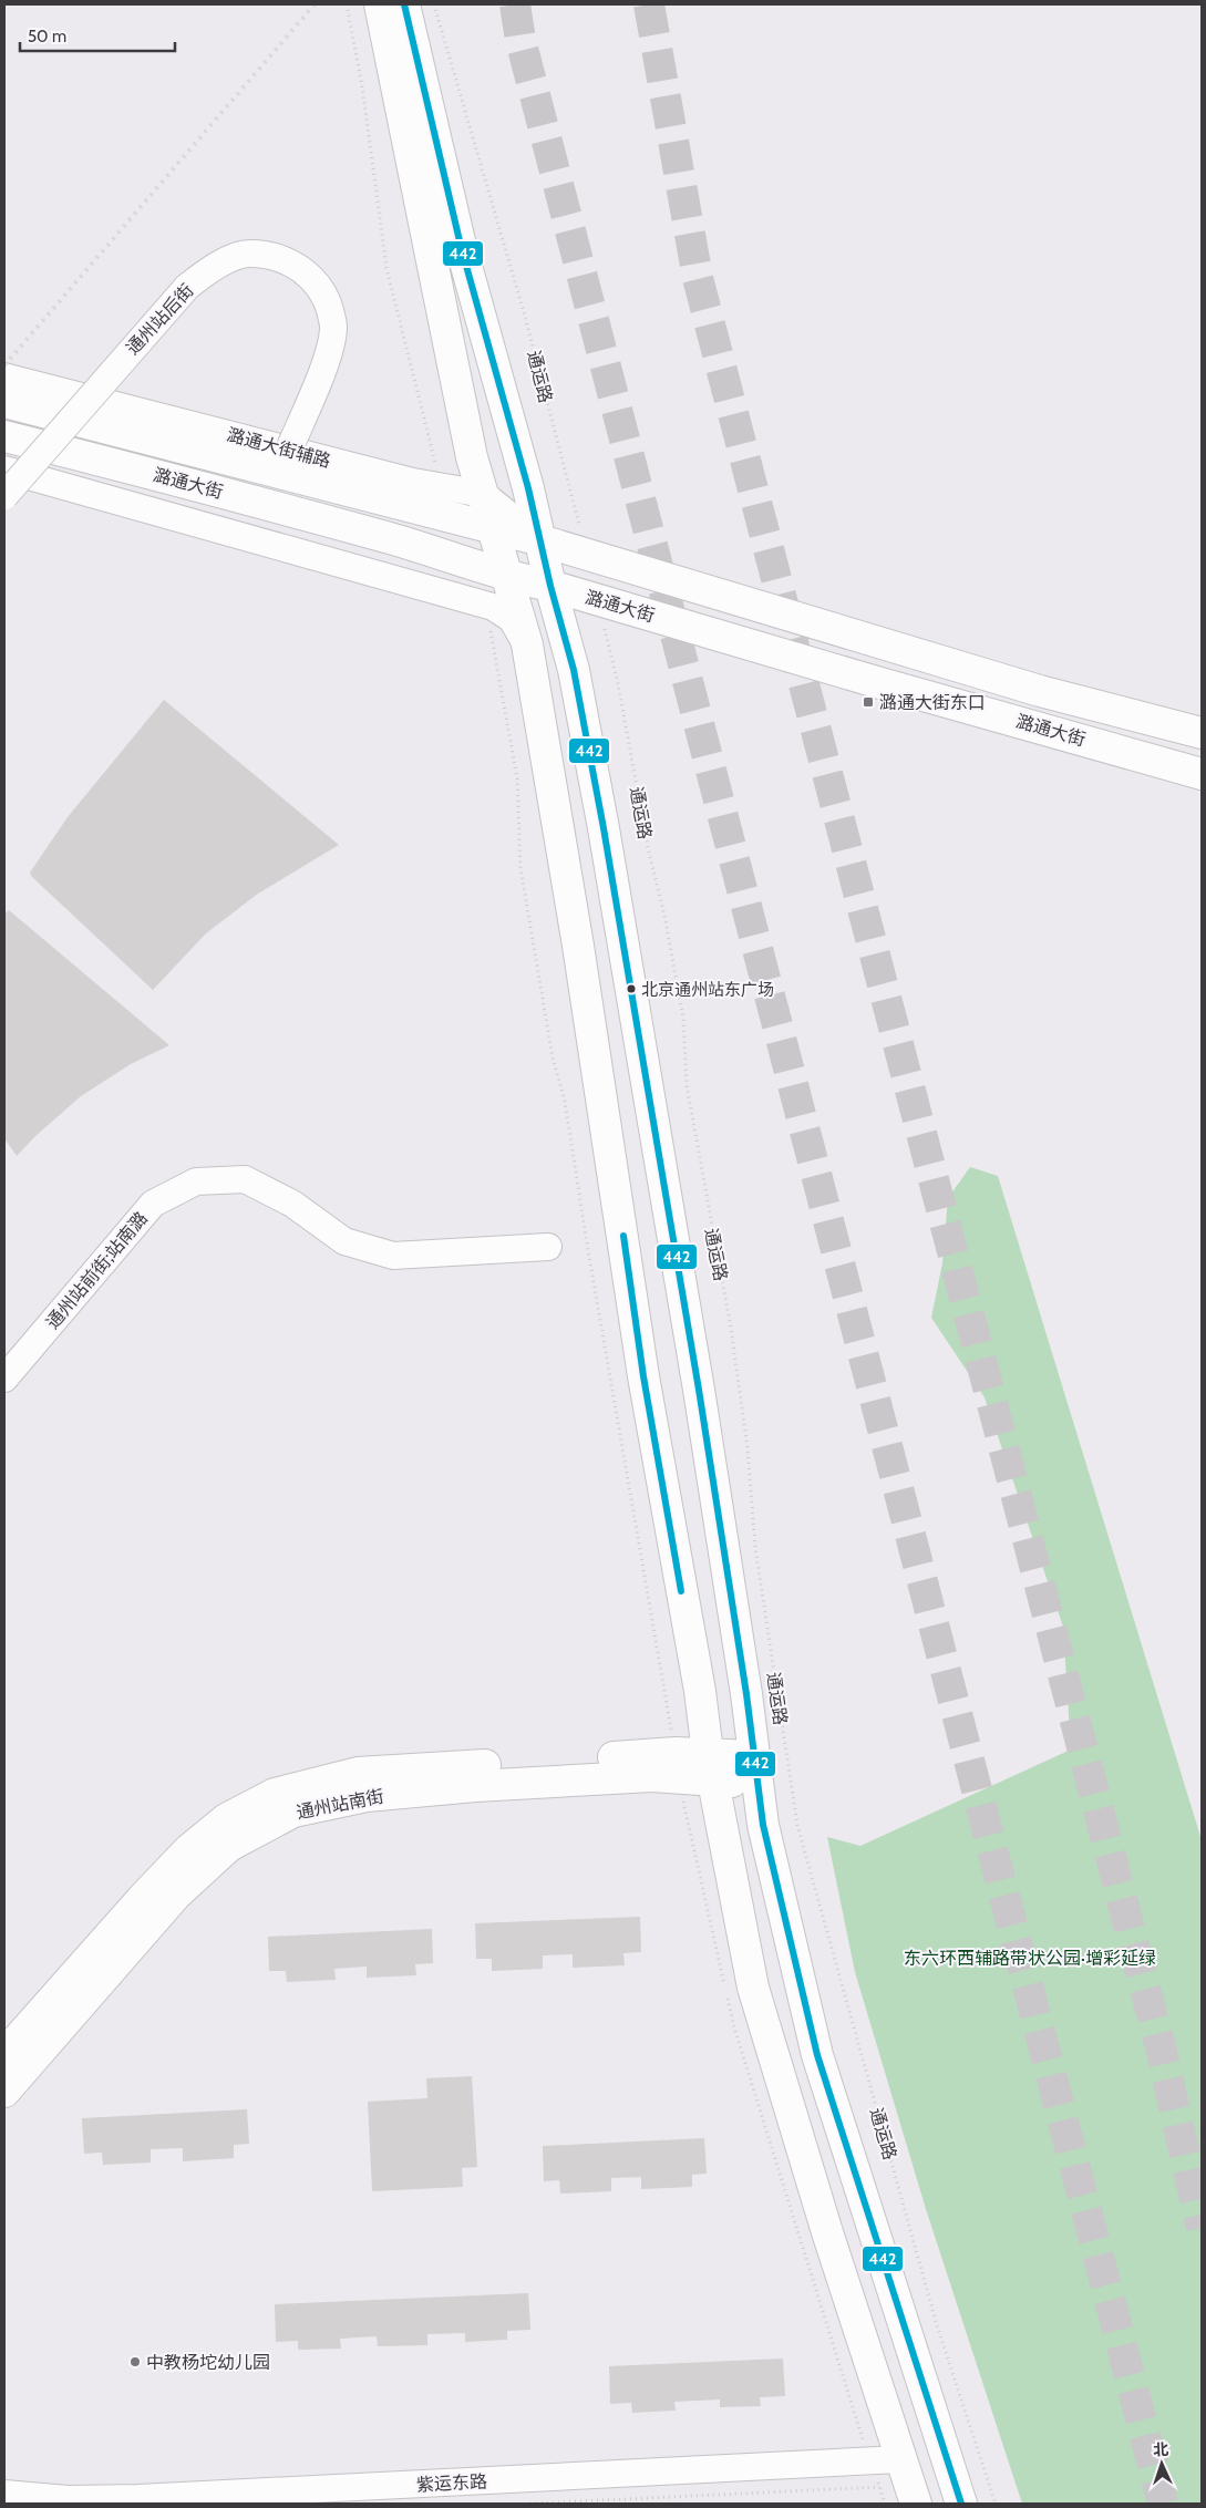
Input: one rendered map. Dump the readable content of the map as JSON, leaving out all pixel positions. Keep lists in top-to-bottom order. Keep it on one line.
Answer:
{"streets":{"main road":["通运路","潞通大街","通州站南街"],"street":["通州站后街","潞通大街辅路","通州站前街;站南潞","紫运东路"]},"crossings":[["通州站后街","潞通大街辅路"],["通运路","潞通大街辅路"],["通运路","潞通大街"],["通运路","通州站南街"],["潞通大街辅路","潞通大街"]],"parks":["东六环西辅路带状公园·增彩延绿"],"places":{"transit":["潞通大街东口"],"other":["北京通州站东广场","中教杨坨幼儿园"]},"lines":["transit line 442"],"scale_bar":"50 m","north":"top"}
